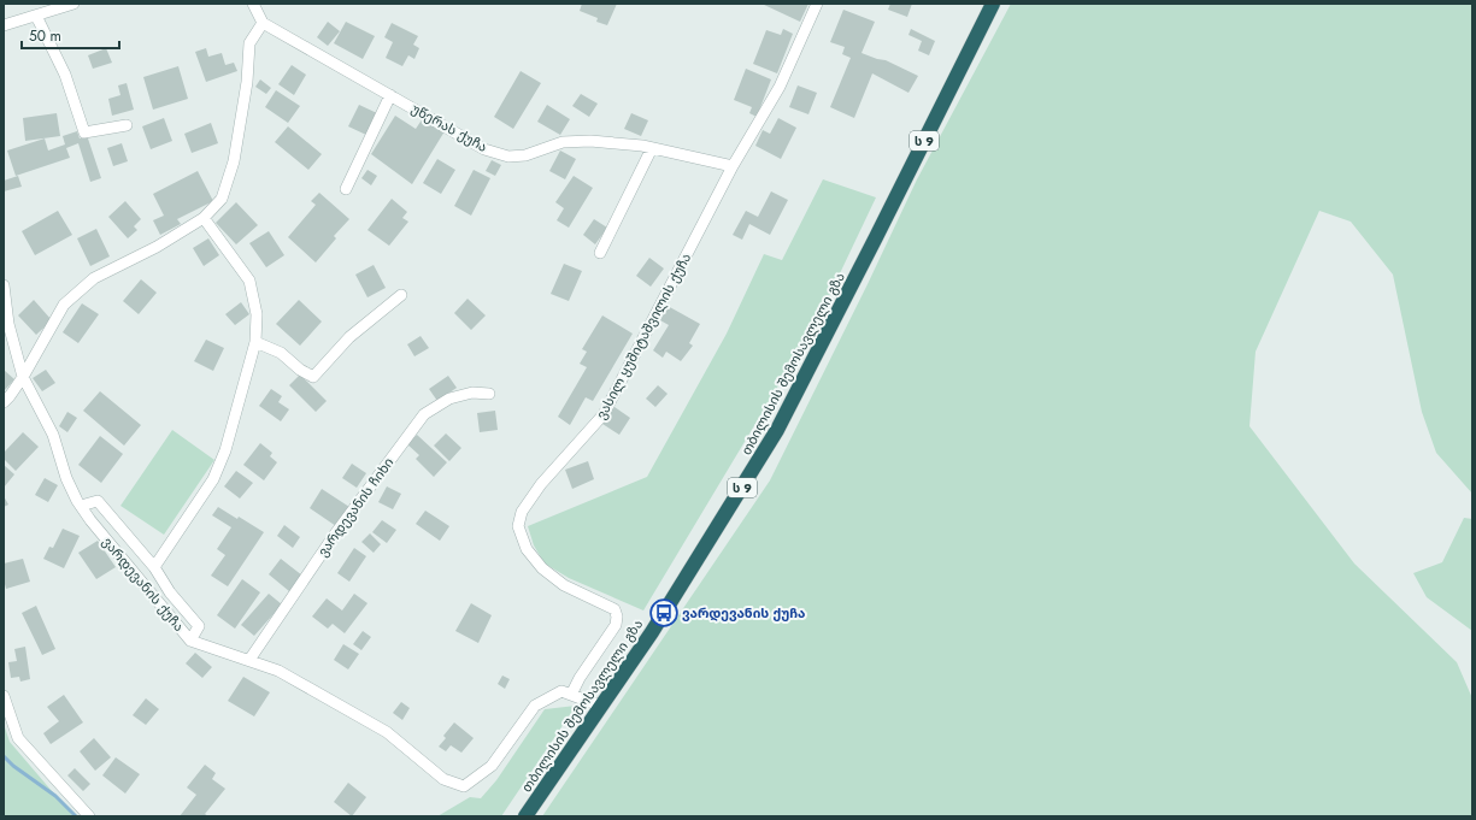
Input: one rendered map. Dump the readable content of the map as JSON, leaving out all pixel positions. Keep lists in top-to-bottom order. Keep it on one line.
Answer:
{"streets":{"highway":["ს 9","თბილისის შემოსავლელი გზა"],"street":["უწერას ქუჩა","ვასილ ყუშიტაშვილის ქუჩა","ვარდევანის ჩიხი","ვარდევანის ქუჩა"]},"crossings":[["უწერას ქუჩა","ვასილ ყუშიტაშვილის ქუჩა"],["ვასილ ყუშიტაშვილის ქუჩა","ვარდევანის ქუჩა"],["თბილისის შემოსავლელი გზა","ვარდევანის ქუჩა"],["ვარდევანის ჩიხი","ვარდევანის ქუჩა"]],"places":{"bus stop":["ვარდევანის ქუჩა"]},"scale_bar":"50 m"}
